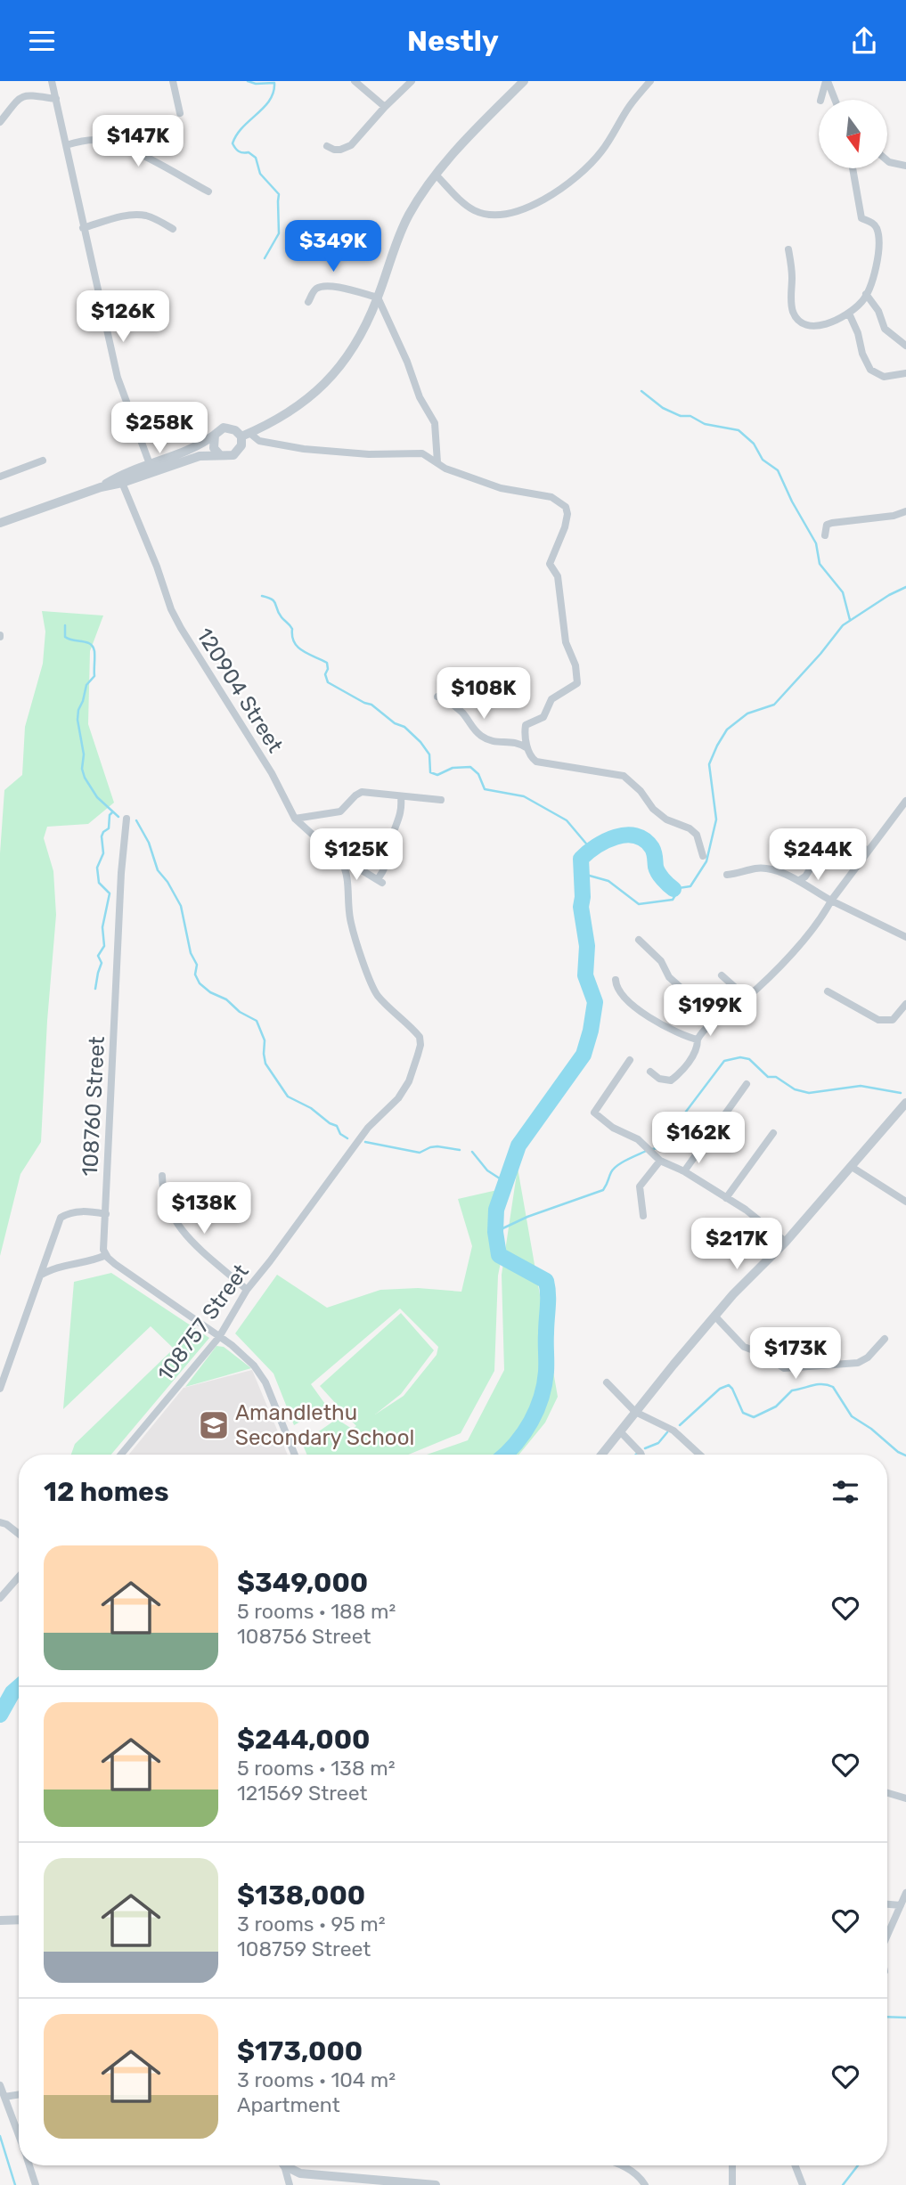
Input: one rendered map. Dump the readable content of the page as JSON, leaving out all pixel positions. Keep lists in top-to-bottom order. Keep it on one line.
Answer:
{"streets":{"street":["120904 Street","108760 Street","108757 Street"]},"crossings":[["120904 Street","108757 Street"]],"places":{"school or university":["Amandlethu Secondary School"]},"north":"bottom","page":{"header":"Nestly","price":["$147K","$349K","$126K","$258K","$108K","$125K","$244K","$199K","$162K","$138K","$217K","$173K"],"heading":"12 homes","list":[{"name":"$349,000","note":"5 rooms · 188 m² · 108756 Street"},{"name":"$244,000","note":"5 rooms · 138 m² · 121569 Street"},{"name":"$138,000","note":"3 rooms · 95 m² · 108759 Street"},{"name":"$173,000","note":"3 rooms · 104 m² · Apartment"}]}}
